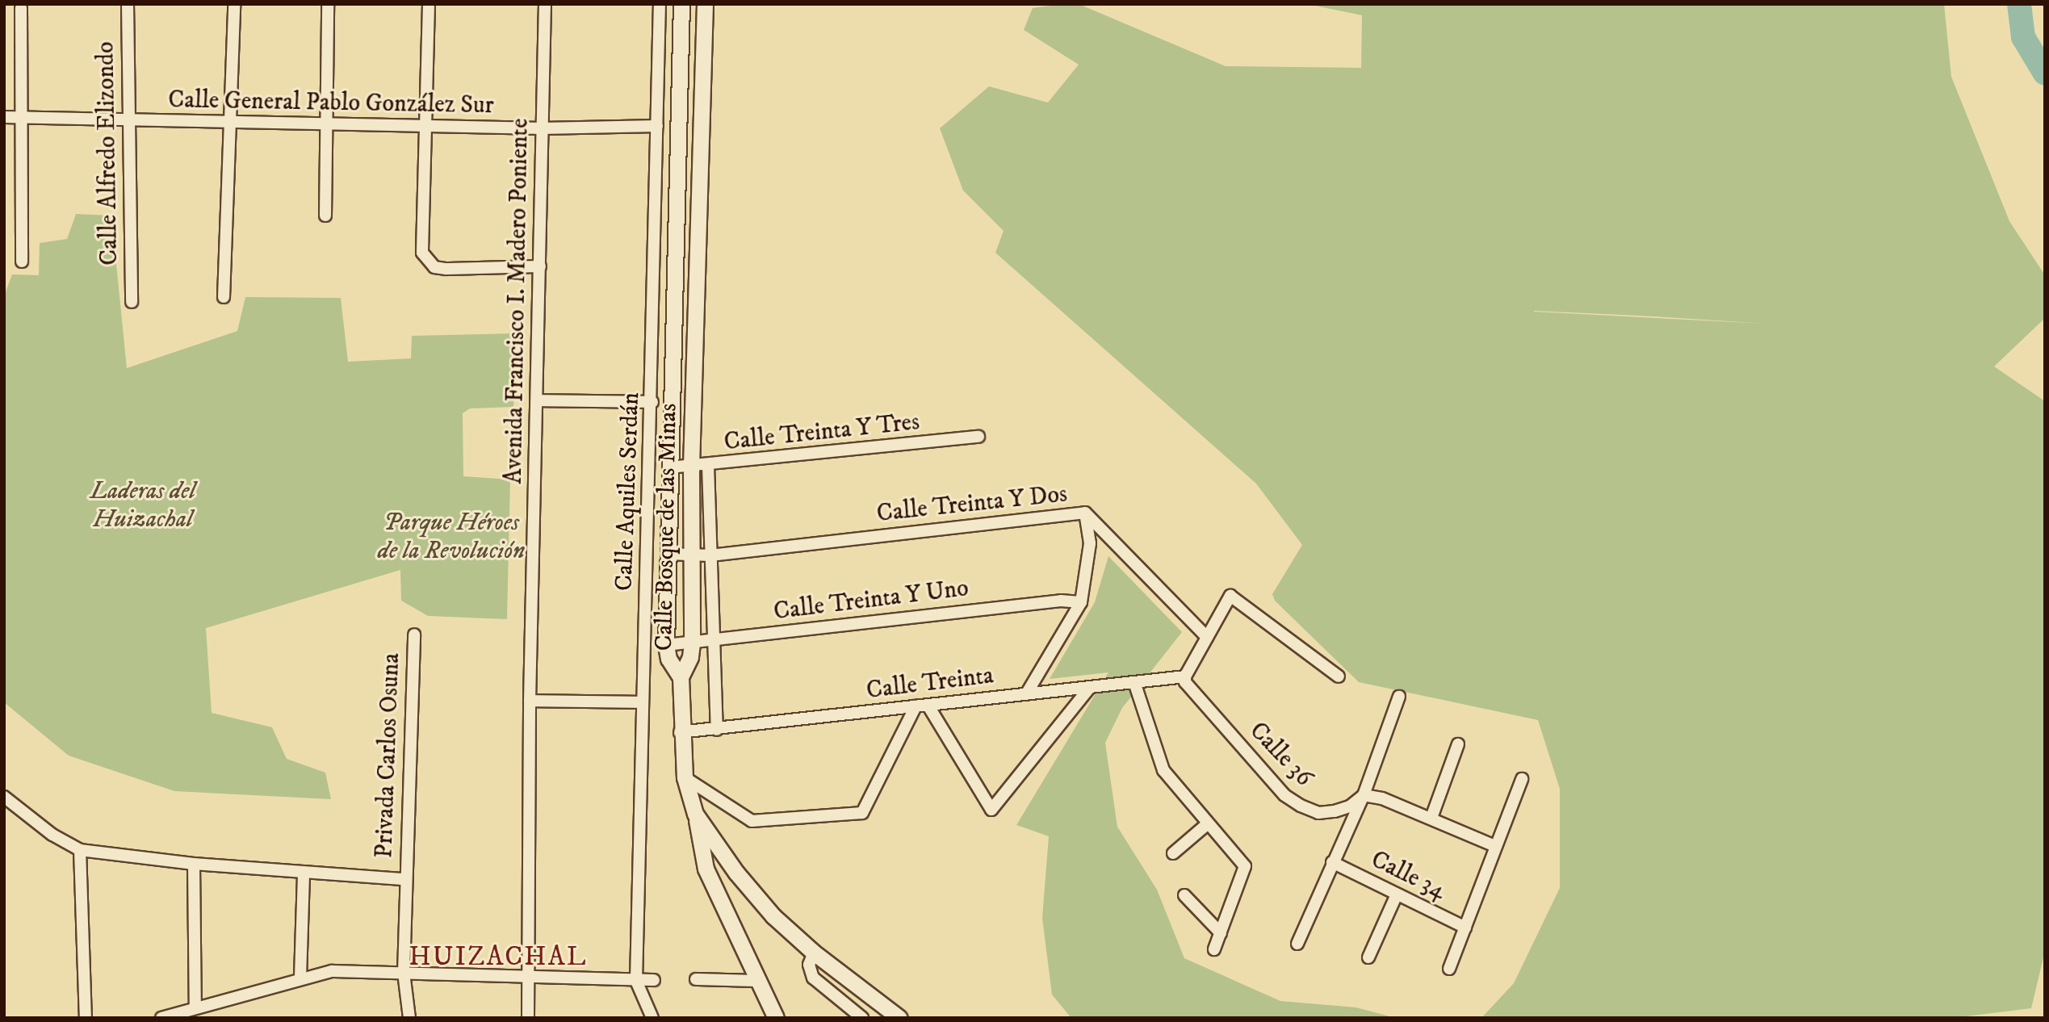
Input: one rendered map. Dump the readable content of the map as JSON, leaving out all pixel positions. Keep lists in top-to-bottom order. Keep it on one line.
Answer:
{"streets":{"main road":["Calle Bosque de las Minas"],"street":["Calle General Pablo González Sur","Calle Alfredo Elizondo","Avenida Francisco I. Madero Poniente","Calle Treinta Y Tres","Calle Aquiles Serdán","Calle Treinta Y Dos","Calle Treinta Y Uno","Calle Treinta","Calle 36","Privada Carlos Osuna","Calle 34"]},"crossings":[["Calle General Pablo González Sur","Calle Alfredo Elizondo"],["Calle General Pablo González Sur","Avenida Francisco I. Madero Poniente"],["Calle General Pablo González Sur","Calle Aquiles Serdán"],["Calle Treinta Y Tres","Calle Bosque de las Minas"],["Calle Treinta Y Dos","Calle Bosque de las Minas"],["Calle Treinta Y Dos","Calle Treinta Y Uno"],["Calle Treinta Y Dos","Calle Treinta"],["Calle Bosque de las Minas","Calle Treinta Y Uno"],["Calle Treinta","Calle 36"]],"districts":["HUIZACHAL"],"parks":["Laderas del Huizachal","Parque Héroes de la Revolución"]}
